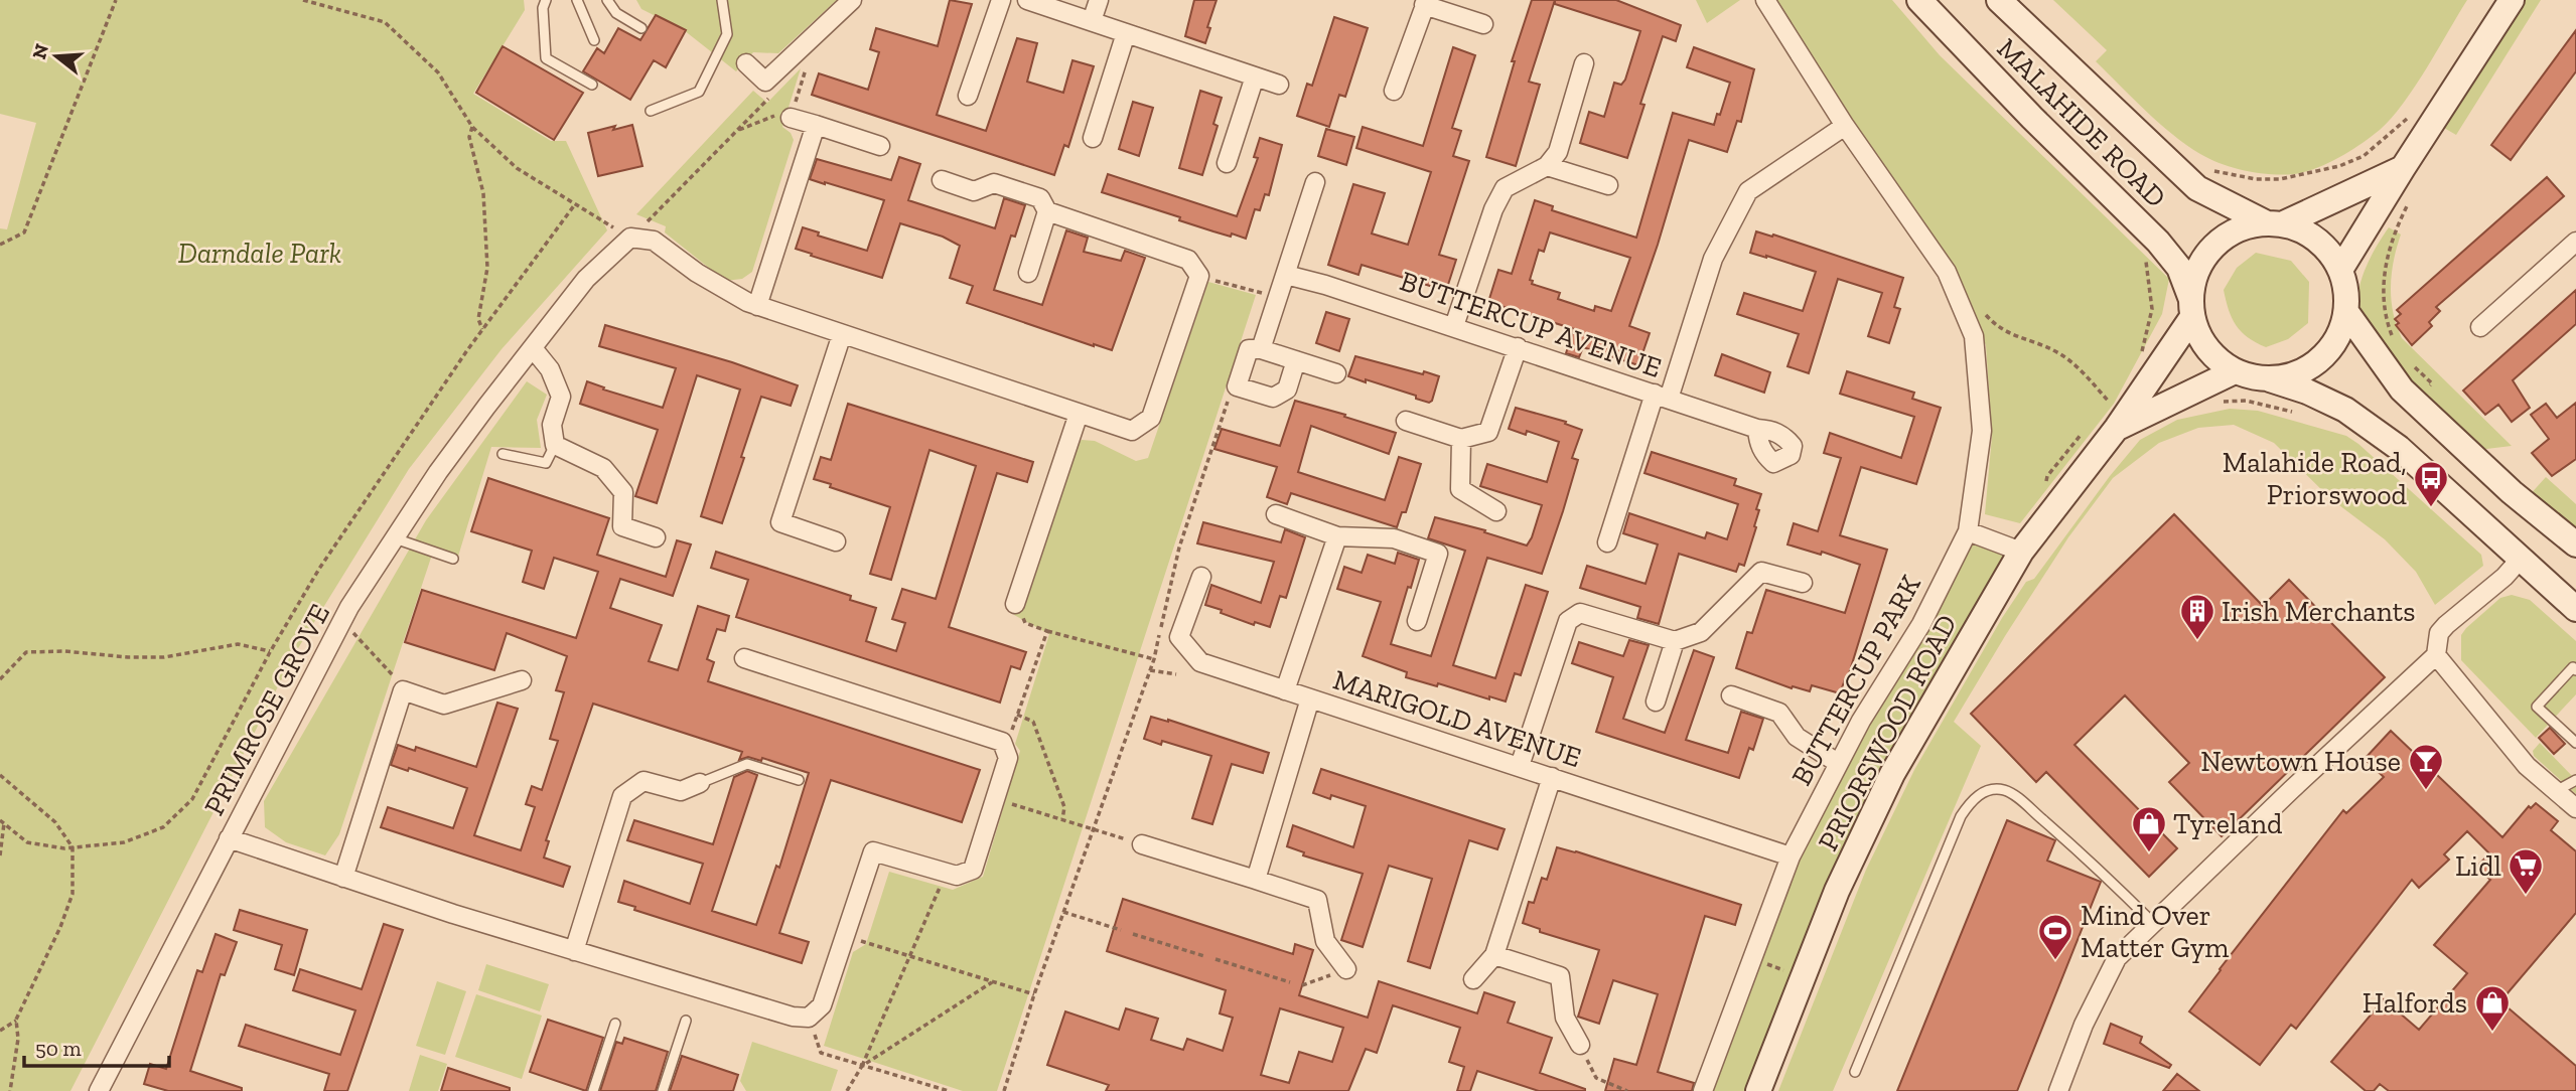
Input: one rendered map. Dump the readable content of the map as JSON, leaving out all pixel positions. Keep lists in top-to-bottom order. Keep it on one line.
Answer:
{"streets":{"main road":["MALAHIDE ROAD","PRIORSWOOD ROAD"],"street":["BUTTERCUP AVENUE","BUTTERCUP PARK","PRIMROSE GROVE","MARIGOLD AVENUE"]},"crossings":[["MALAHIDE ROAD","PRIORSWOOD ROAD"],["BUTTERCUP PARK","MARIGOLD AVENUE"]],"parks":["Darndale Park"],"places":{"bus stop":["Malahide Road, Priorswood"],"building":["Irish Merchants"],"bar":["Newtown House"],"shop":["Tyreland","Halfords"],"supermarket":["Lidl"],"sports":["Mind Over Matter Gym"]},"scale_bar":"50 m","north":"left"}
